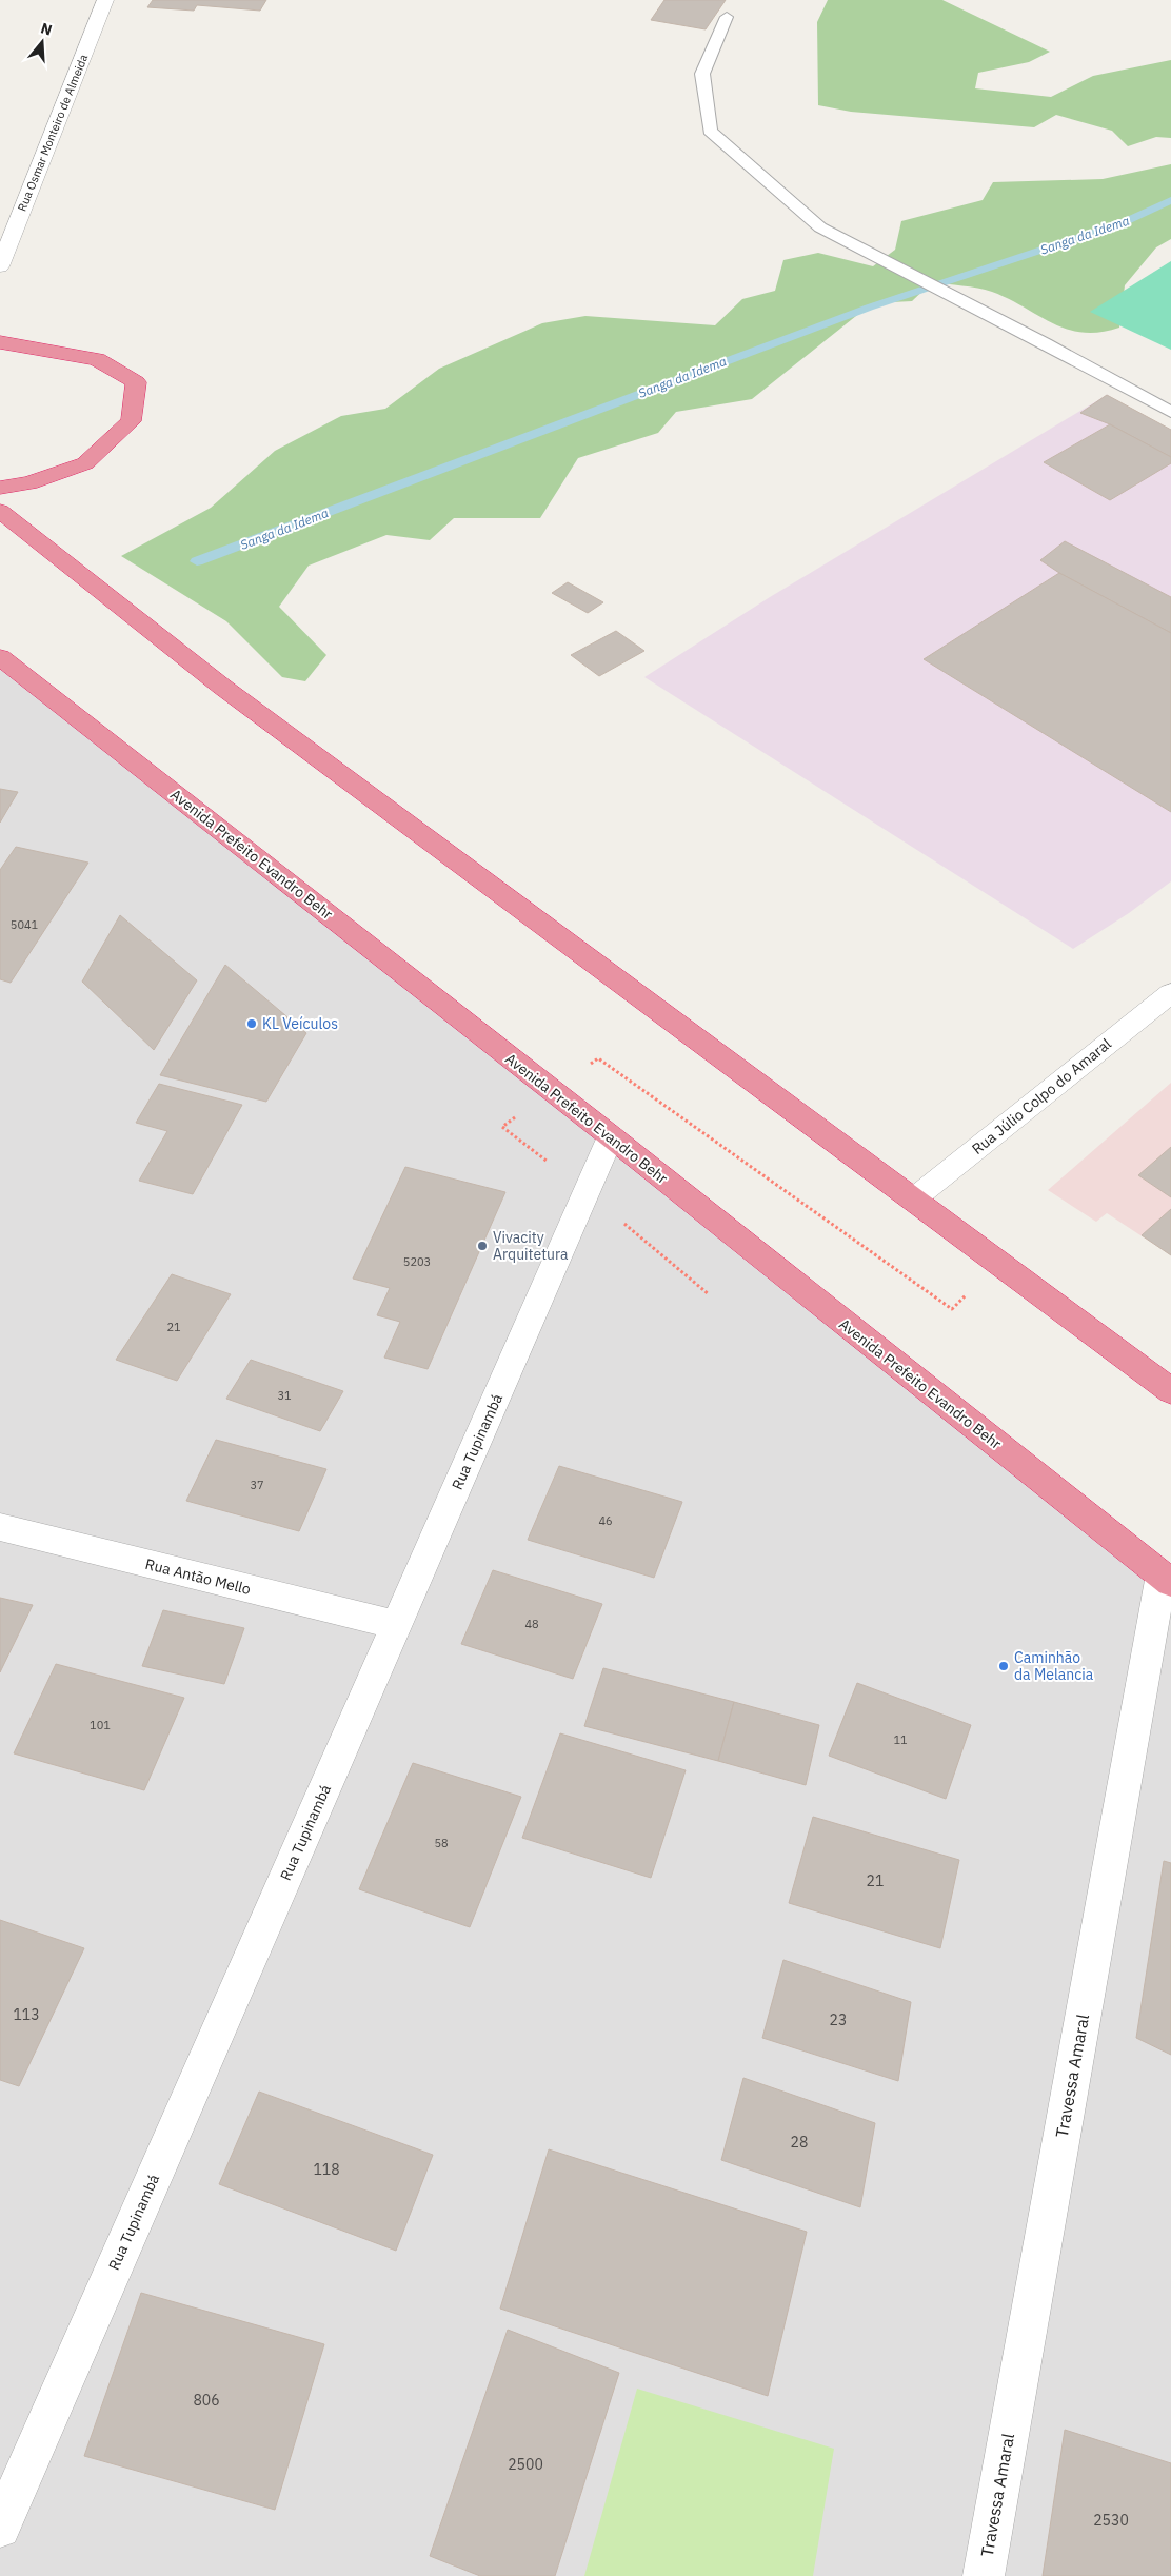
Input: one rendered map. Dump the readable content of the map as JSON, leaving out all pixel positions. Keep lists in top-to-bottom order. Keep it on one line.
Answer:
{"streets":{"highway":["Avenida Prefeito Evandro Behr"],"street":["Rua Osmar Monteiro de Almeida","Rua Júlio Colpo do Amaral","Rua Tupinambá","Rua Antão Mello","Travessa Amaral"]},"crossings":[["Avenida Prefeito Evandro Behr","Rua Tupinambá"],["Avenida Prefeito Evandro Behr","Travessa Amaral"],["Rua Tupinambá","Rua Antão Mello"]],"water":["Sanga da Idema"],"places":["KL Veículos","Vivacity Arquitetura","Caminhão da Melancia"],"house_numbers":["5041","5203","21","31","37","46","48","101","11","58","21","113","23","28","118","806","2500","2530"],"north":"top"}
